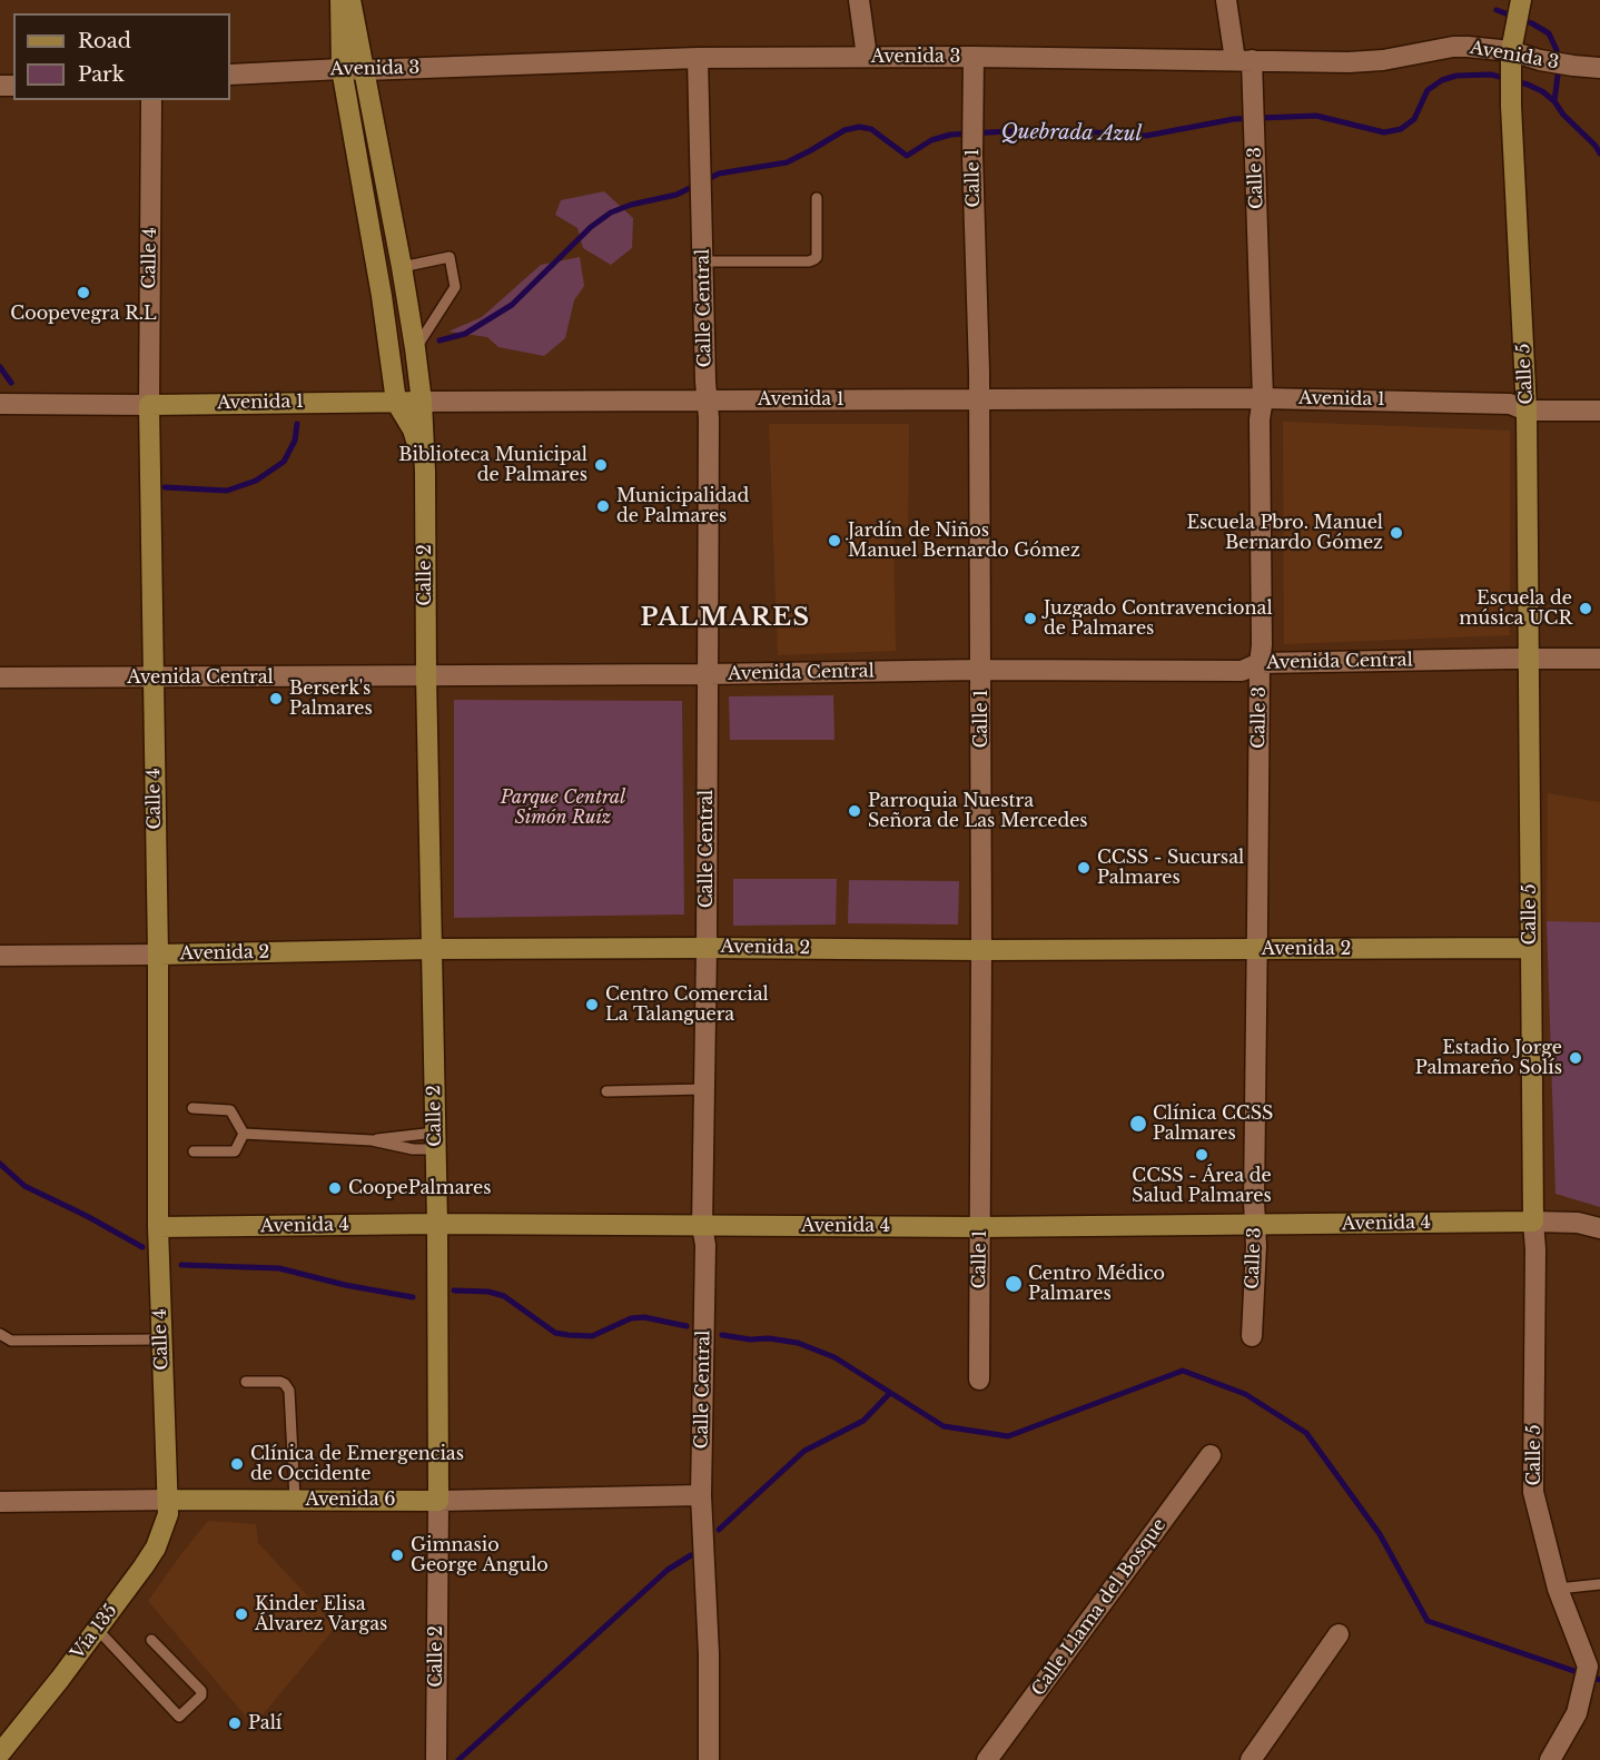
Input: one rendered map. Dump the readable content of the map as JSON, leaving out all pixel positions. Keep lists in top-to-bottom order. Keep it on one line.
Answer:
{"streets":{"main road":["Calle 4","Calle 5","Avenida 1","Calle 2","Avenida 2","Avenida 4","Avenida 6","Vía 135"],"street":["Avenida 3","Calle 1","Calle 3","Calle Central","Avenida Central","Calle Llama del Bosque"]},"crossings":[["Avenida 3","Calle 1"],["Avenida 3","Calle 3"],["Avenida 3","Calle Central"],["Avenida 3","Calle 5"],["Avenida 3","Calle 2"],["Calle 1","Avenida 1"],["Calle 1","Avenida Central"],["Calle 1","Avenida 2"],["Calle 1","Avenida 4"],["Calle 3","Avenida 1"],["Calle 3","Avenida Central"],["Calle 3","Avenida 2"],["Calle 3","Avenida 4"],["Calle 4","Avenida 1"],["Calle 4","Avenida Central"],["Calle 4","Avenida 2"],["Calle 4","Avenida 4"],["Calle 4","Avenida 6"],["Calle 4","Vía 135"],["Calle Central","Avenida 1"],["Calle Central","Avenida Central"],["Calle Central","Avenida 2"],["Calle Central","Avenida 4"],["Calle Central","Avenida 6"],["Calle 5","Avenida 1"],["Calle 5","Avenida Central"],["Calle 5","Avenida 2"],["Calle 5","Avenida 4"],["Avenida 1","Calle 2"],["Calle 2","Avenida Central"],["Calle 2","Avenida 2"],["Calle 2","Avenida 4"],["Calle 2","Avenida 6"],["Avenida 6","Vía 135"]],"districts":["PALMARES"],"water":["Quebrada Azul"],"parks":["Parque Central Simón Ruíz"],"places":["Coopevegra R.L","Biblioteca Municipal de Palmares","Municipalidad de Palmares","Escuela Pbro. Manuel Bernardo Gómez","Jardín de Niños Manuel Bernardo Gómez","Escuela de música UCR","Juzgado Contravencional de Palmares","Berserk's Palmares","Parroquia Nuestra Señora de Las Mercedes","CCSS - Sucursal Palmares","Centro Comercial La Talanguera","Estadio Jorge Palmareño Solís","Clínica CCSS Palmares","CCSS - Área de Salud Palmares","CoopePalmares","Centro Médico Palmares","Clínica de Emergencias de Occidente","Gimnasio George Angulo","Kinder Elisa Álvarez Vargas","Palí"],"legend":["Road","Park"]}
